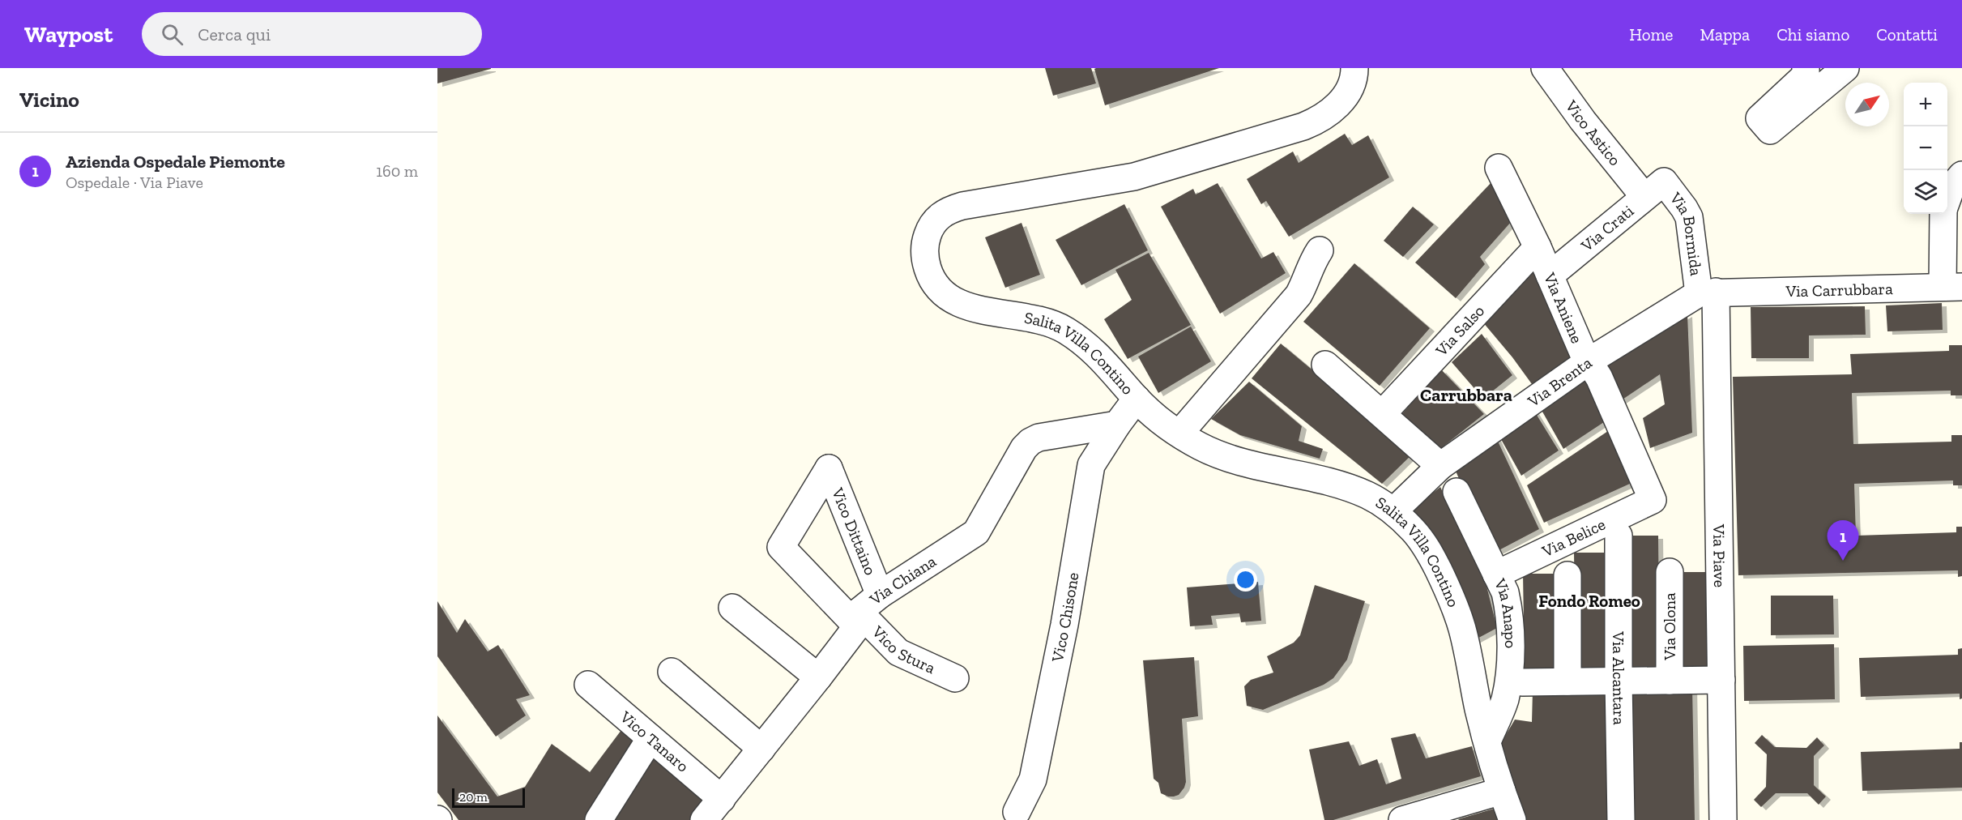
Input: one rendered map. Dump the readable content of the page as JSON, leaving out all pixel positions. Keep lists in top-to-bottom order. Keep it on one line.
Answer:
{"streets":{"street":["Vico Astico","Via Crati","Via Bormida","Via Carrubbara","Via Aniene","Via Salso","Salita Villa Contino","Via Brenta","Vico Dittaino","Via Belice","Via Piave","Via Chiana","Via Anapo","Vico Chisone","Via Olona","Vico Stura","Via Alcantara","Vico Tanaro"]},"crossings":[["Vico Astico","Via Crati"],["Vico Astico","Via Bormida"],["Via Crati","Via Bormida"],["Via Crati","Via Aniene"],["Via Bormida","Via Carrubbara"],["Via Bormida","Via Brenta"],["Via Bormida","Via Piave"],["Via Carrubbara","Via Brenta"],["Via Carrubbara","Via Piave"],["Via Aniene","Via Salso"],["Via Aniene","Via Brenta"],["Via Aniene","Via Belice"],["Salita Villa Contino","Via Brenta"],["Salita Villa Contino","Via Anapo"],["Via Brenta","Via Piave"],["Vico Dittaino","Via Chiana"],["Vico Dittaino","Vico Stura"],["Via Belice","Via Anapo"],["Via Chiana","Vico Chisone"],["Via Chiana","Vico Stura"],["Via Chiana","Vico Tanaro"]],"districts":["Carrubbara","Fondo Romeo"],"scale_bar":"20 m","north":"top right","page":{"header":"Waypost","search":"Cerca qui","nav":["Home","Mappa","Chi siamo","Contatti"],"heading":"Vicino","map_buttons":["+","−"],"list":[{"mark":"1","name":"Azienda Ospedale Piemonte","note":"Ospedale · Via Piave","value":"160 m"}],"pins":"1","scale":"20 m"}}
